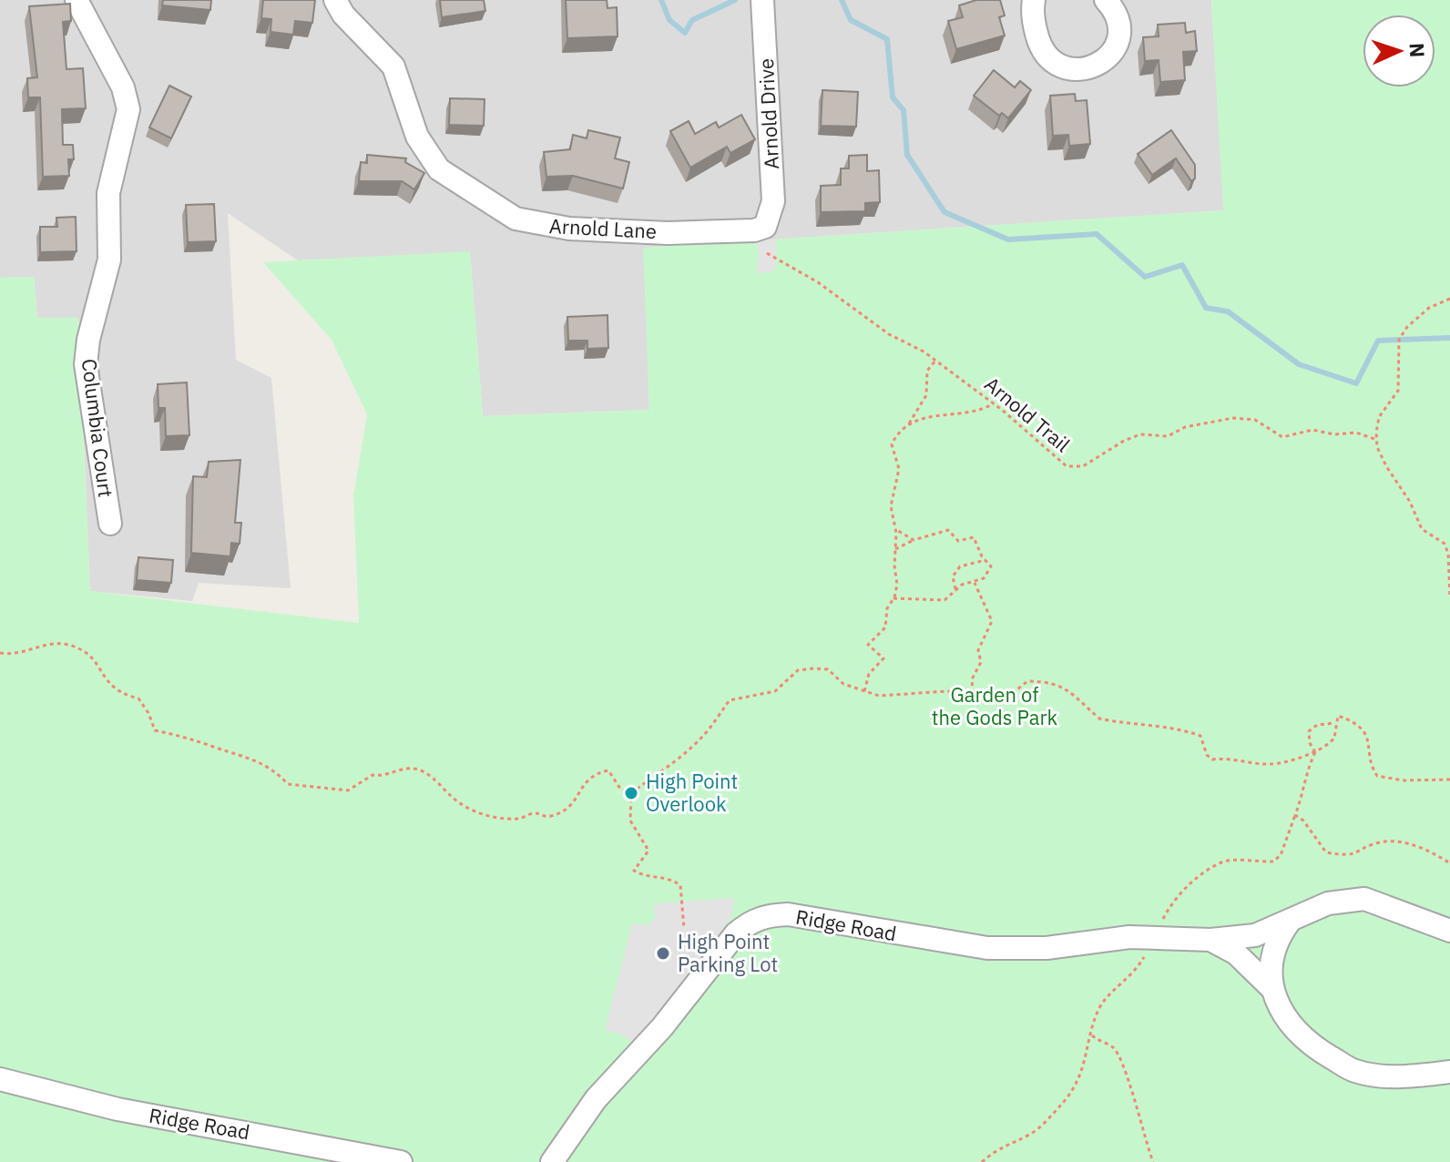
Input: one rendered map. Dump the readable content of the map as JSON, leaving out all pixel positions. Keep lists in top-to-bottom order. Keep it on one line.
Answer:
{"streets":{"street":["Arnold Drive","Arnold Lane","Columbia Court","Ridge Road"],"path":["Arnold Trail"]},"crossings":[["Arnold Drive","Arnold Lane"]],"parks":["Garden of the Gods Park"],"places":["High Point Overlook","High Point Parking Lot"],"north":"right"}
